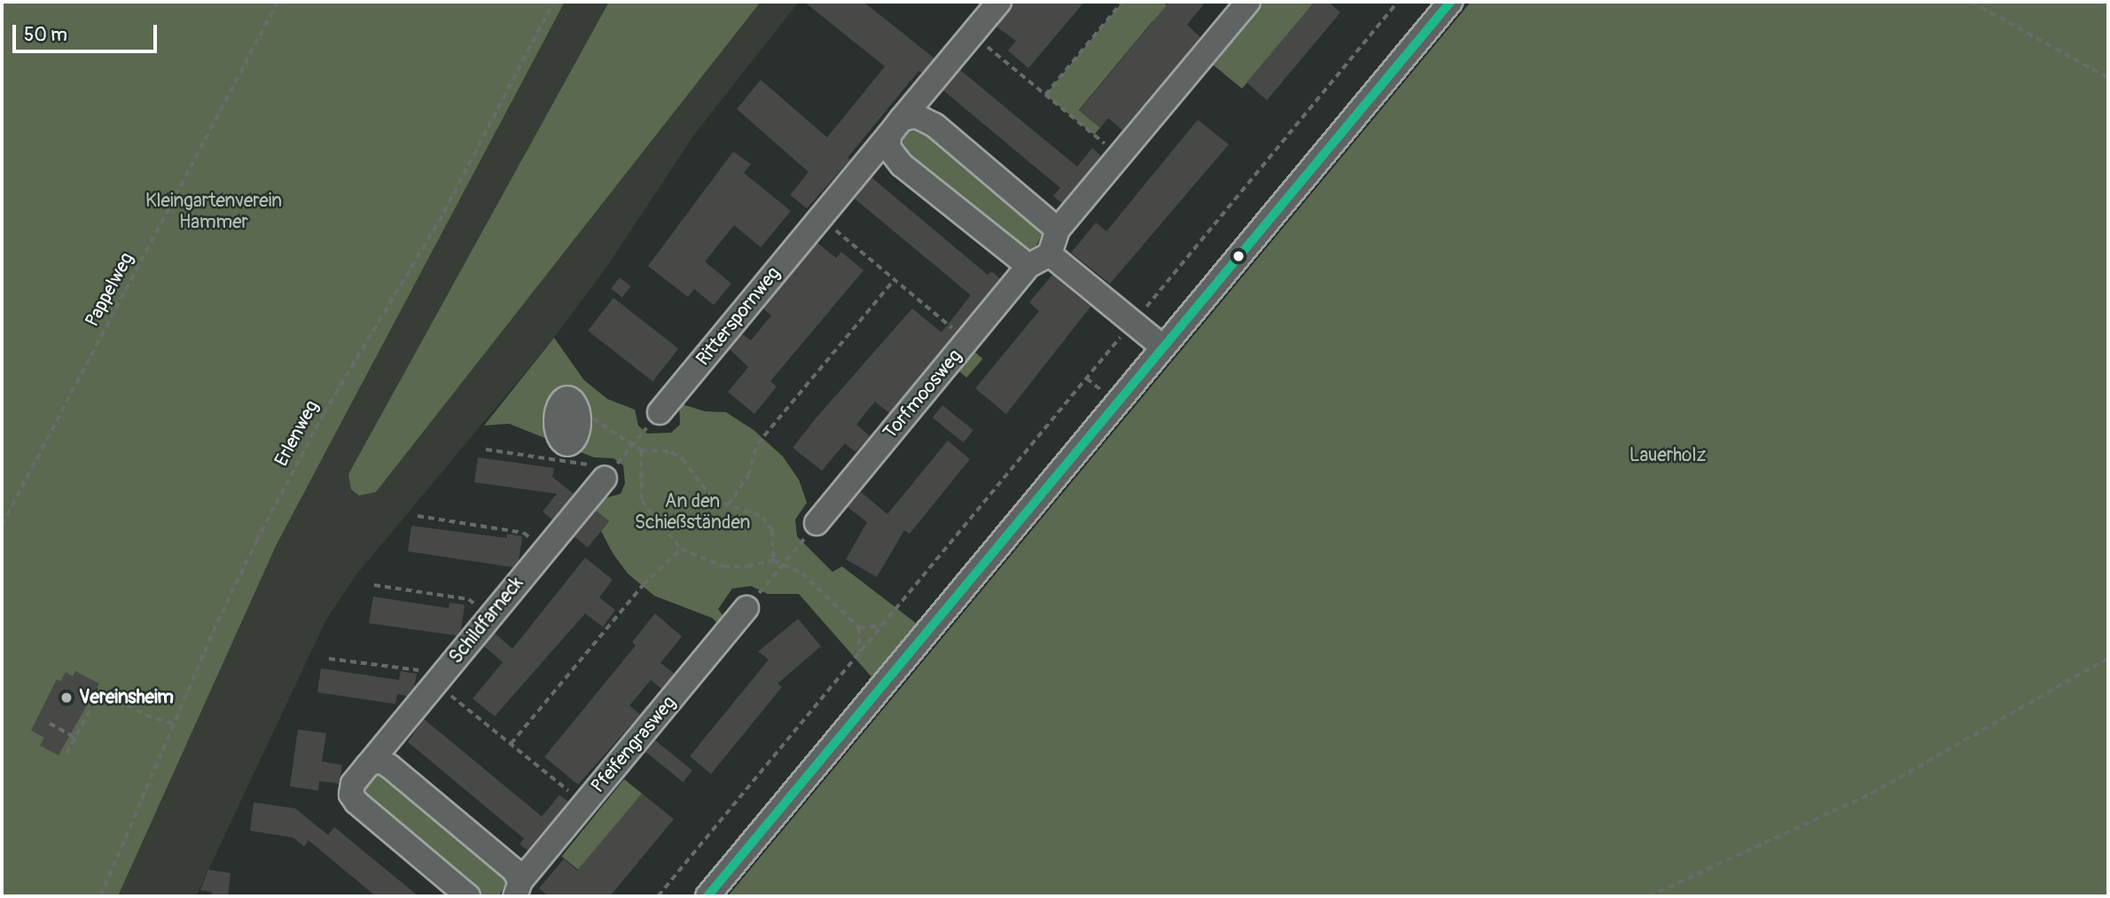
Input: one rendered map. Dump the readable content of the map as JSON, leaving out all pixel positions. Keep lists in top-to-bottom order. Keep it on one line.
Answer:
{"streets":{"street":["Ritterspornweg","Torfmoosweg","Schildfarneck","Pfeifengrasweg"],"path":["Pappelweg","Erlenweg"]},"parks":["Kleingartenverein Hammer","Lauerholz","An den Schießständen"],"places":["Vereinsheim"],"scale_bar":"50 m"}
